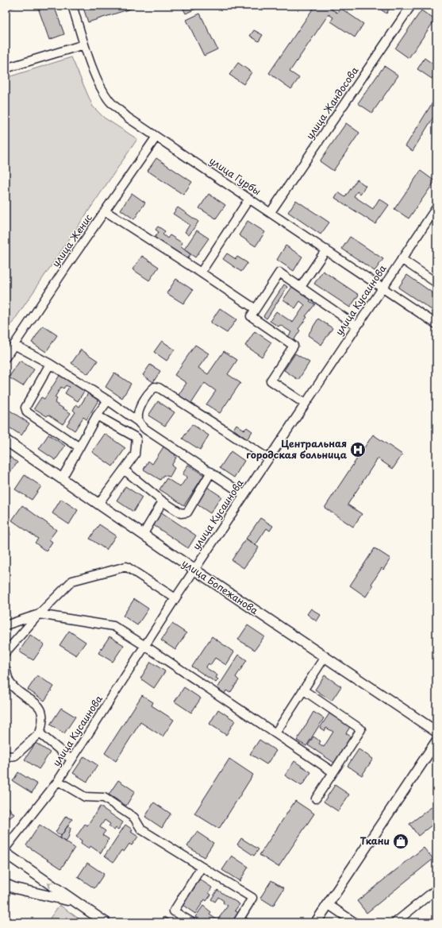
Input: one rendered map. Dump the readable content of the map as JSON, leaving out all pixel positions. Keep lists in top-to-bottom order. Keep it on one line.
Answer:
{"streets":{"street":["улица Жандосова","улица Гурбы","улица Женис","улица Кусаинова","улица Бопежанова"]},"crossings":[["улица Жандосова","улица Гурбы"],["улица Гурбы","улица Женис"],["улица Гурбы","улица Кусаинова"],["улица Кусаинова","улица Бопежанова"]],"places":{"hospital":["Центральная городская больница"],"shop":["Ткани"]}}
